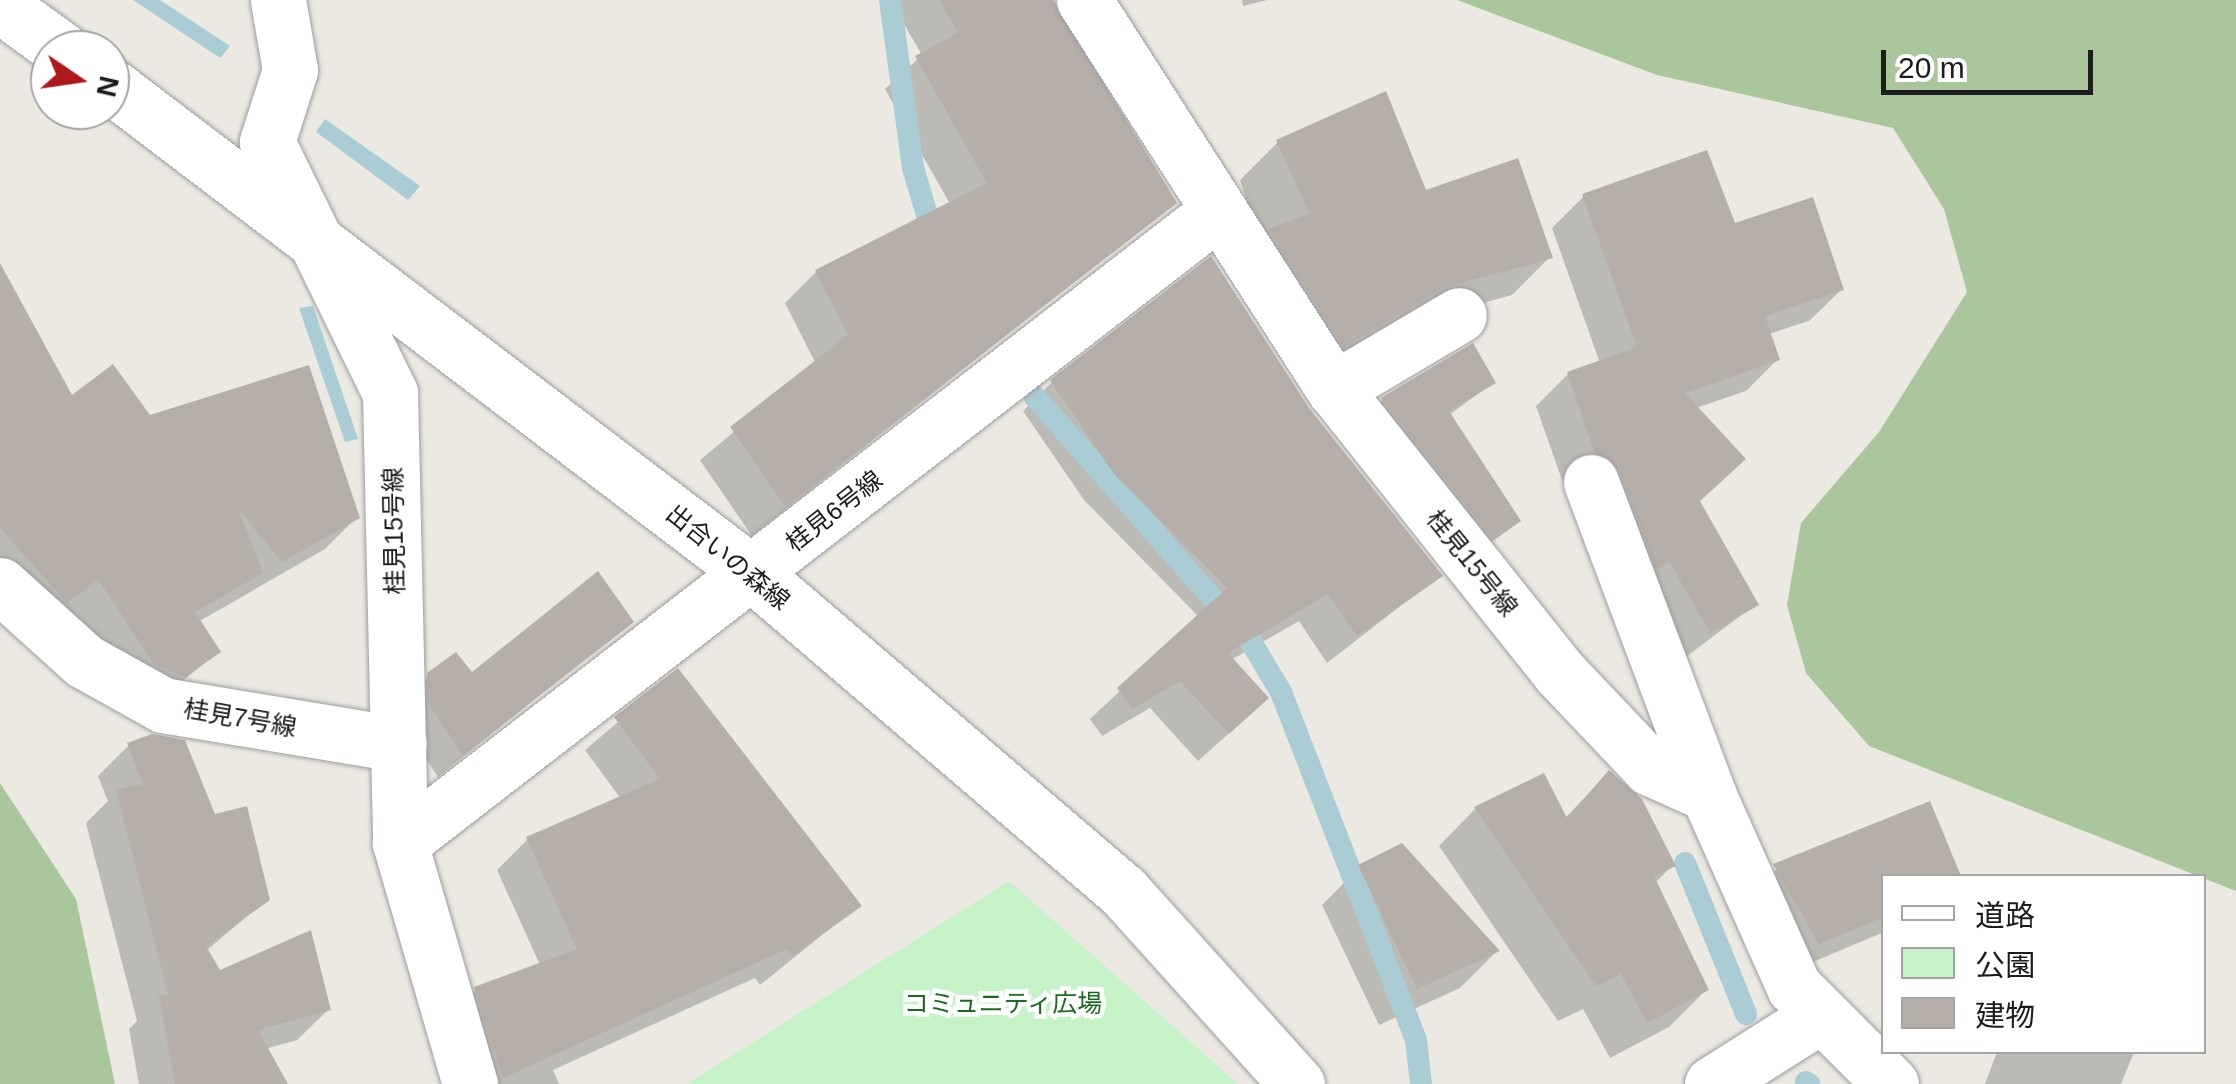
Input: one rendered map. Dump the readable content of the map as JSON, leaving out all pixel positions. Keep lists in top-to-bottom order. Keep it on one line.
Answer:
{"streets":{"street":["桂見6号線","桂見15号線","出合いの森線","桂見7号線"]},"crossings":[["桂見6号線","桂見15号線"],["桂見6号線","出合いの森線"],["桂見15号線","出合いの森線"],["桂見15号線","桂見7号線"]],"parks":["コミュニティ広場"],"legend":["道路","公園","建物"],"scale_bar":"20 m","north":"right"}
